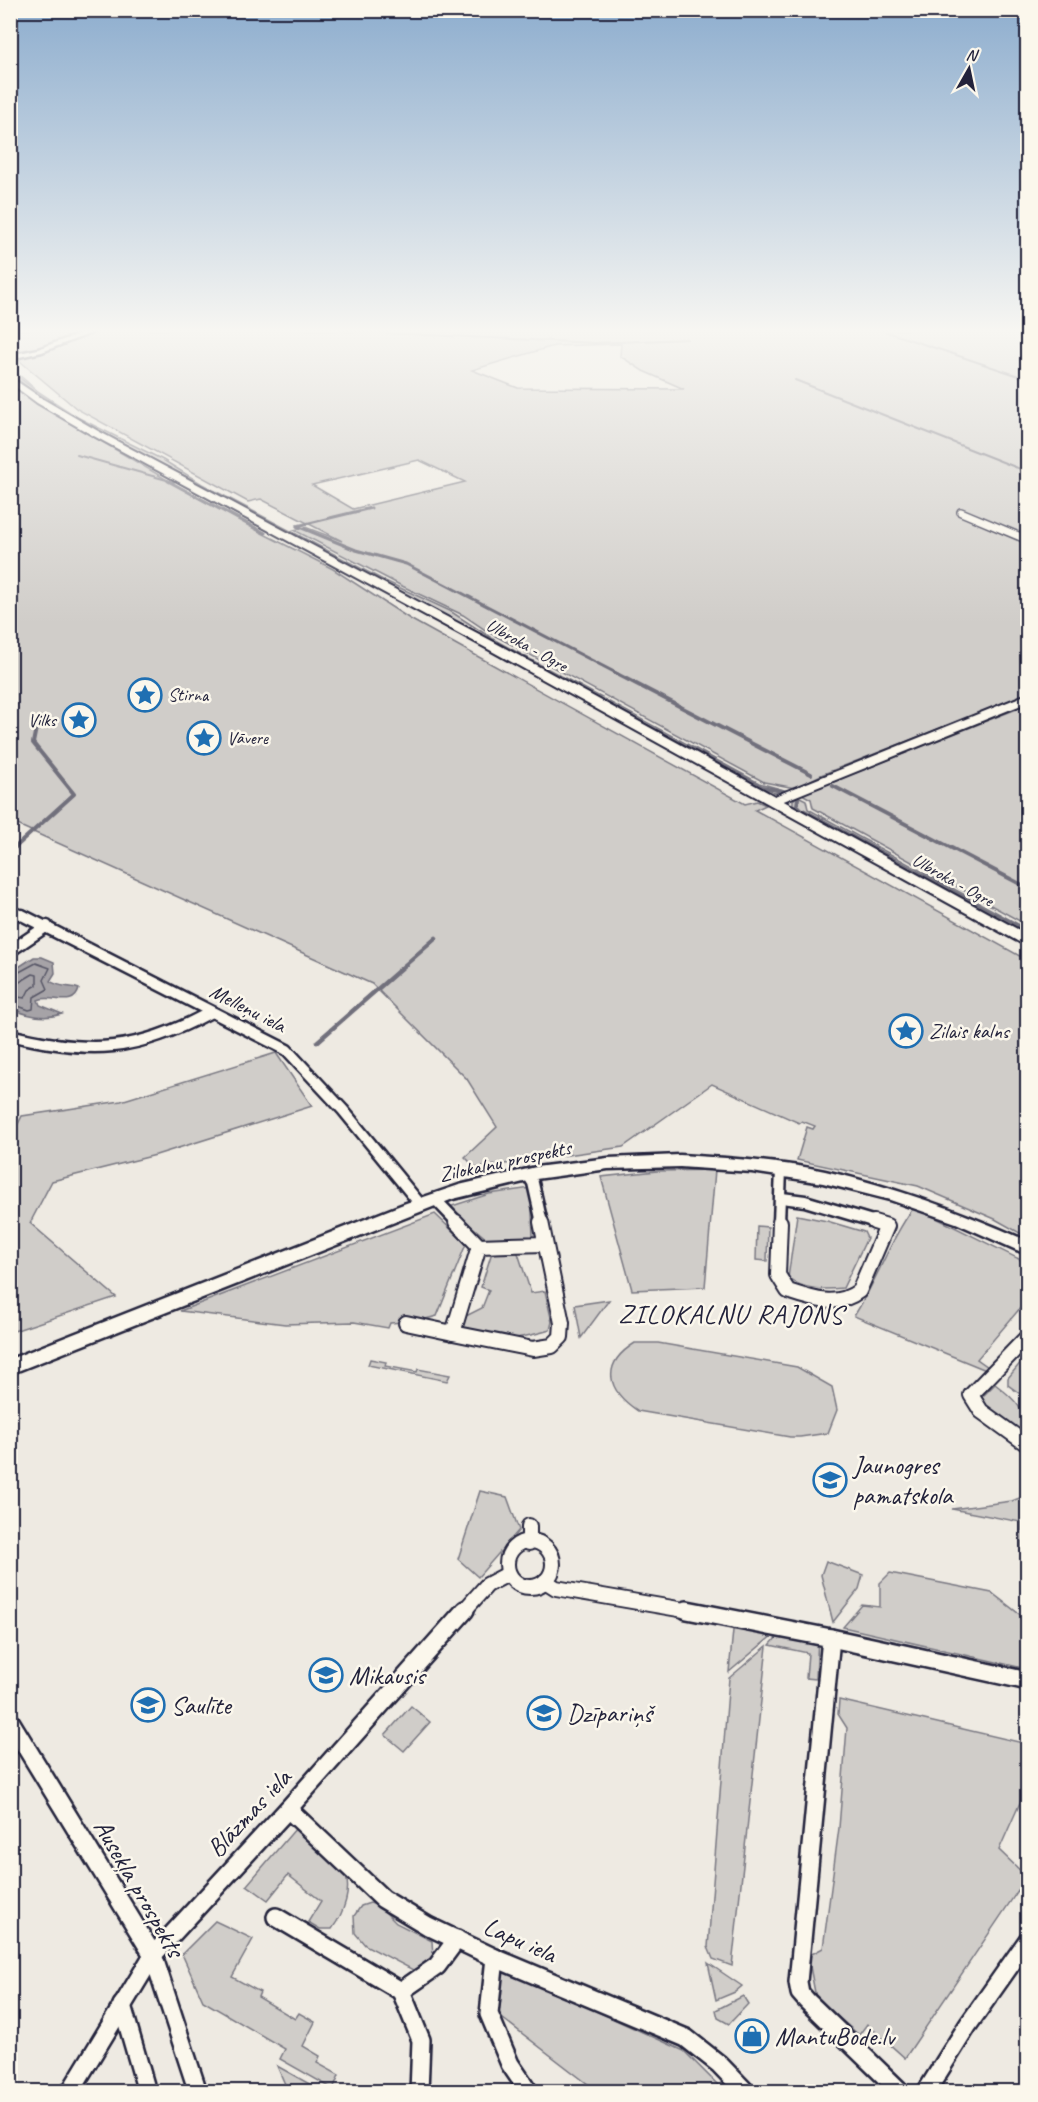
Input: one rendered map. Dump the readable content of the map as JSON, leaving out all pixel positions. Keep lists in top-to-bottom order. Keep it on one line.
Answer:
{"streets":{"main road":["Ulbroka - Ogre","Zilokalnu prospekts"],"street":["Melleņu iela","Blāzmas iela","Ausekļa prospekts","Lapu iela"]},"crossings":[["Melleņu iela","Zilokalnu prospekts"],["Blāzmas iela","Ausekļa prospekts"],["Blāzmas iela","Lapu iela"]],"districts":["ZILOKALNU RAJONS"],"places":{"place":["Stirna","Vilks","Vāvere","Zilais kalns"],"school or university":["Jaunogres pamatskola","Mikausis","Saulīte","Dzīpariņš"],"shop":["MantuBode.lv"]},"north":"top"}
